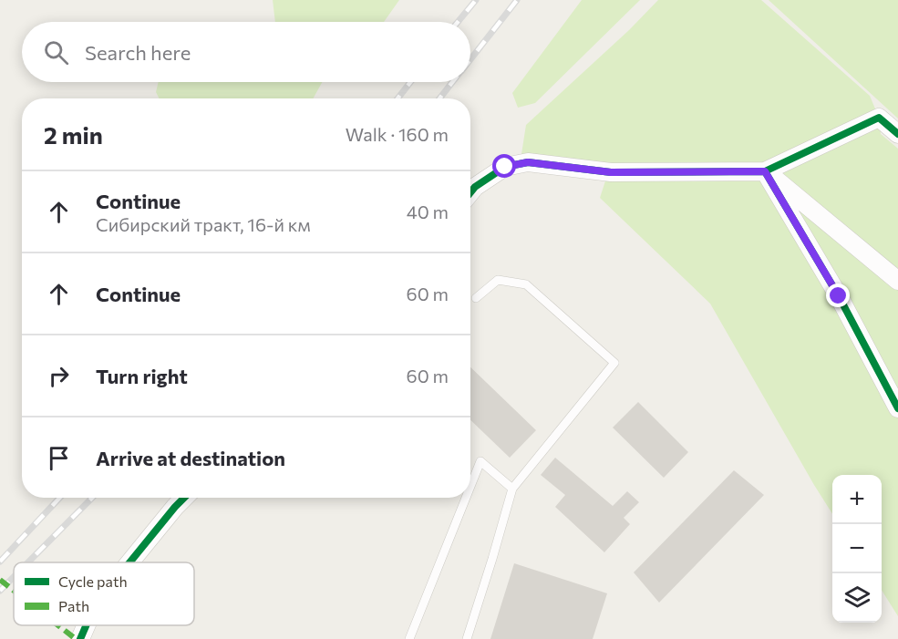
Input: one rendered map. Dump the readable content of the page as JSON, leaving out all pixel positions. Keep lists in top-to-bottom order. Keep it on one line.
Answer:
{"legend":["Cycle path","Path"],"page":{"search":"Search here","heading":["2 min","Walk · 160 m"],"list":[["Continue","Сибирский тракт, 16-й км","40 m"],["Continue","60 m"],["Turn right","60 m"],"Arrive at destination"],"map_buttons":["+","−"]}}
